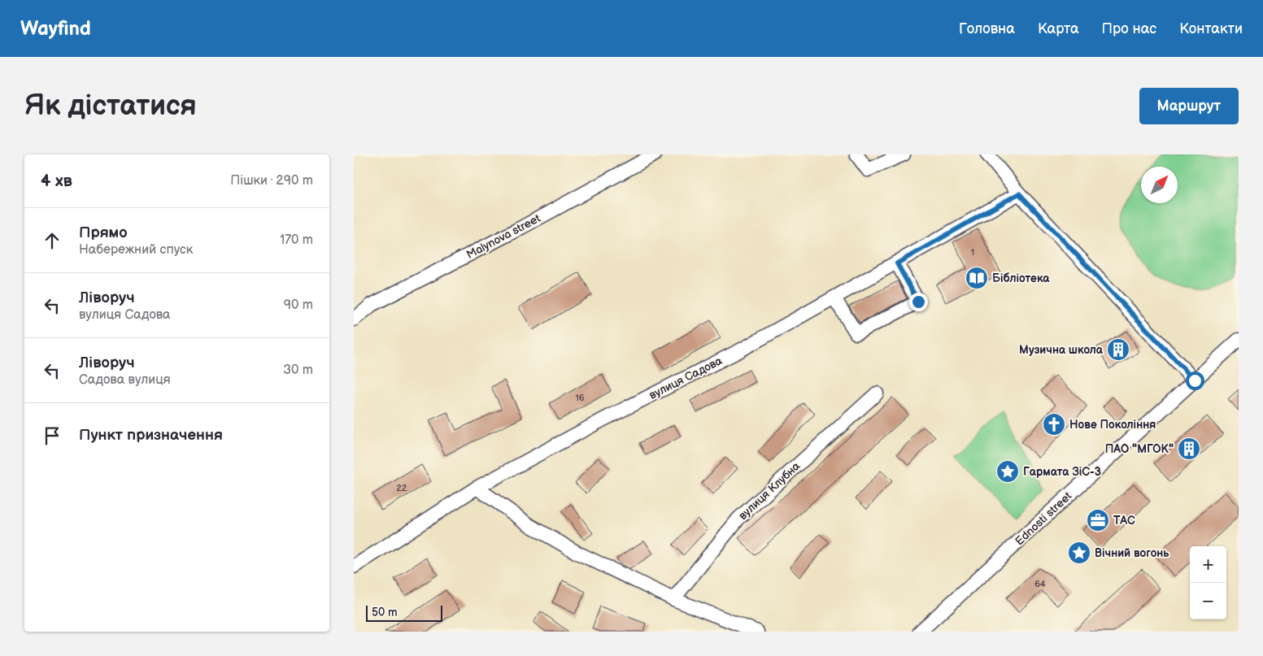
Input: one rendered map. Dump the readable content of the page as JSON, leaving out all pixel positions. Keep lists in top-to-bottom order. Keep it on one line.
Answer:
{"streets":{"street":["Malynova street","вулиця Садова","вулиця Клубна","Ednosti street"]},"places":{"library":["Бібліотека"],"building":["Музична школа","ПАО \"МГОК\""],"church":["Нове Покоління"],"place":["Гармата ЗіС-3","Вічний вогонь"],"office":["ТАС"]},"house_numbers":["1","16","22","64"],"scale_bar":"50 m","north":"top right","page":{"header":"Wayfind","nav":["Головна","Карта","Про нас","Контакти"],"buttons":"Маршрут","title":"Як дістатися","heading":["4 хв","Пішки · 290 m"],"list":[["Прямо","Набережний спуск","170 m"],["Ліворуч","вулиця Садова","90 m"],["Ліворуч","Садова вулиця","30 m"],"Пункт призначення"],"map_buttons":["+","−"],"scale":"50 m"}}
